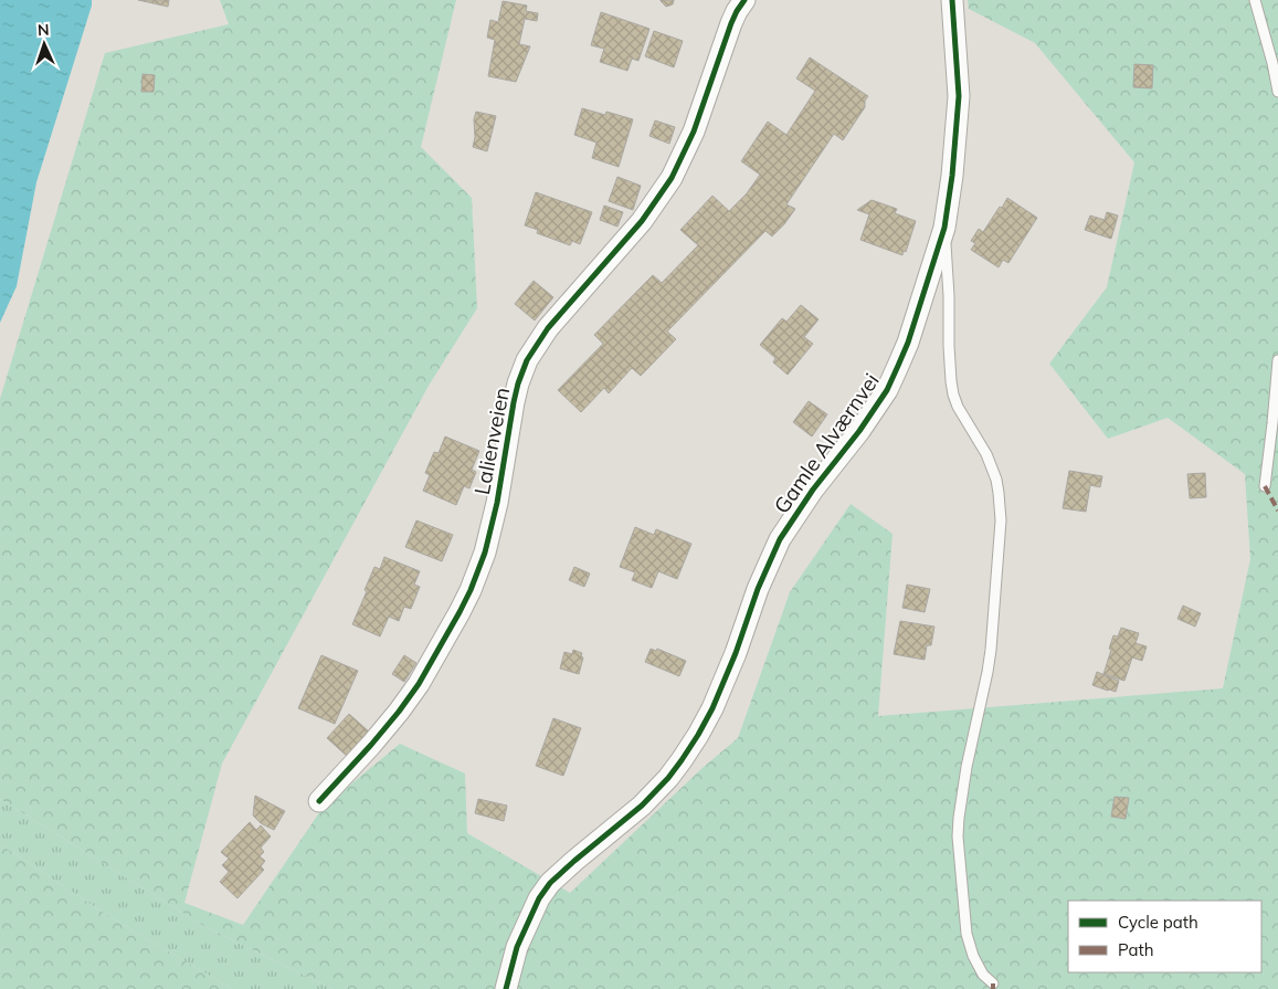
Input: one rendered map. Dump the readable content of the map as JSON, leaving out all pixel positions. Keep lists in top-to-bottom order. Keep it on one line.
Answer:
{"streets":{"street":["Lalienveien","Gamle Alværnvei"]},"legend":["Cycle path","Path"],"north":"top"}
